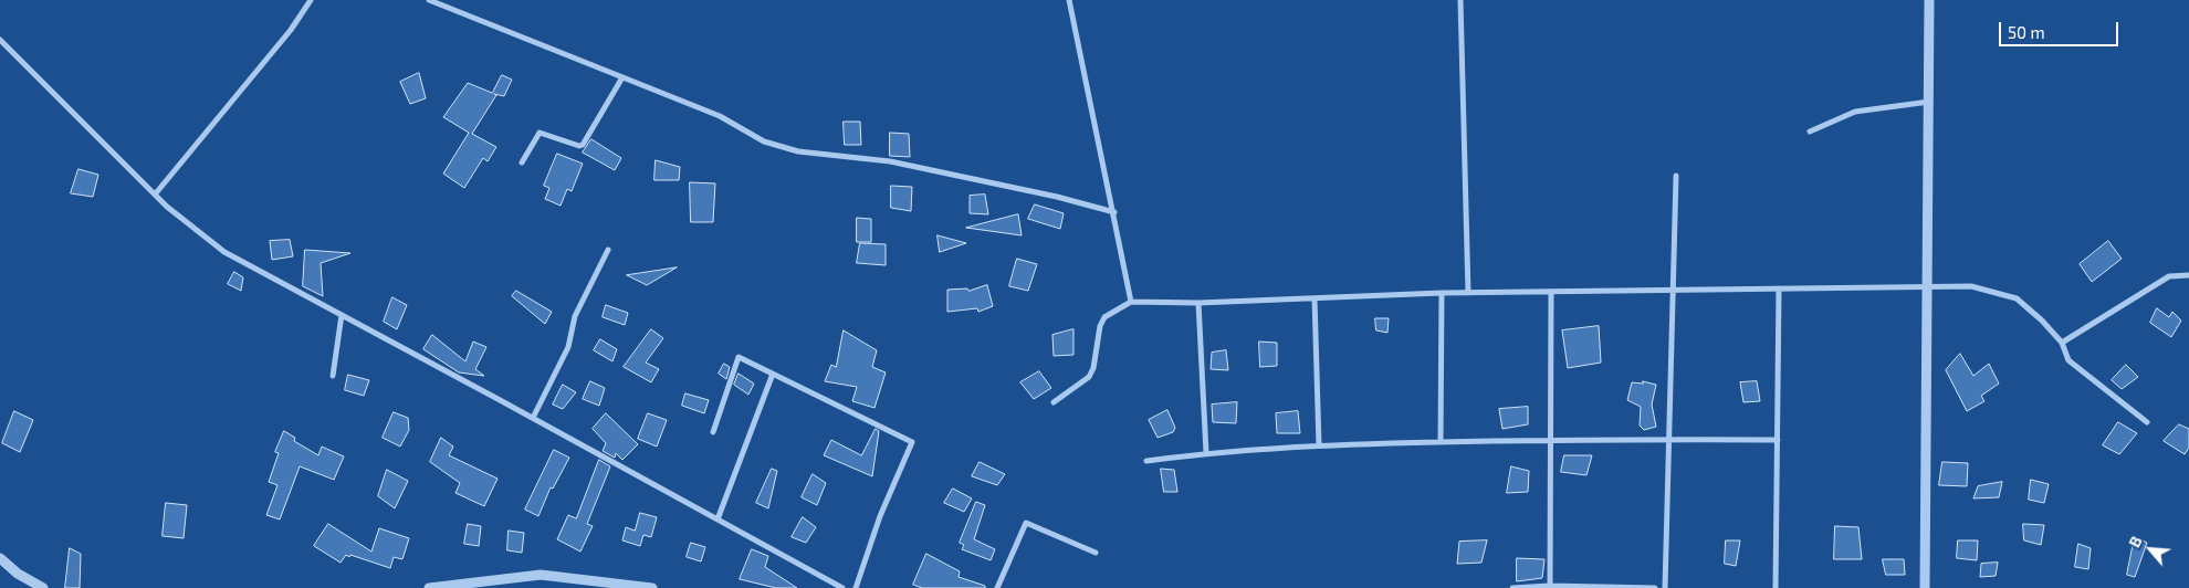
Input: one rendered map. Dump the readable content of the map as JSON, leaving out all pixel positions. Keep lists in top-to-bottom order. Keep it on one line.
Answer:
{"scale_bar":"50 m","north":"top left"}
